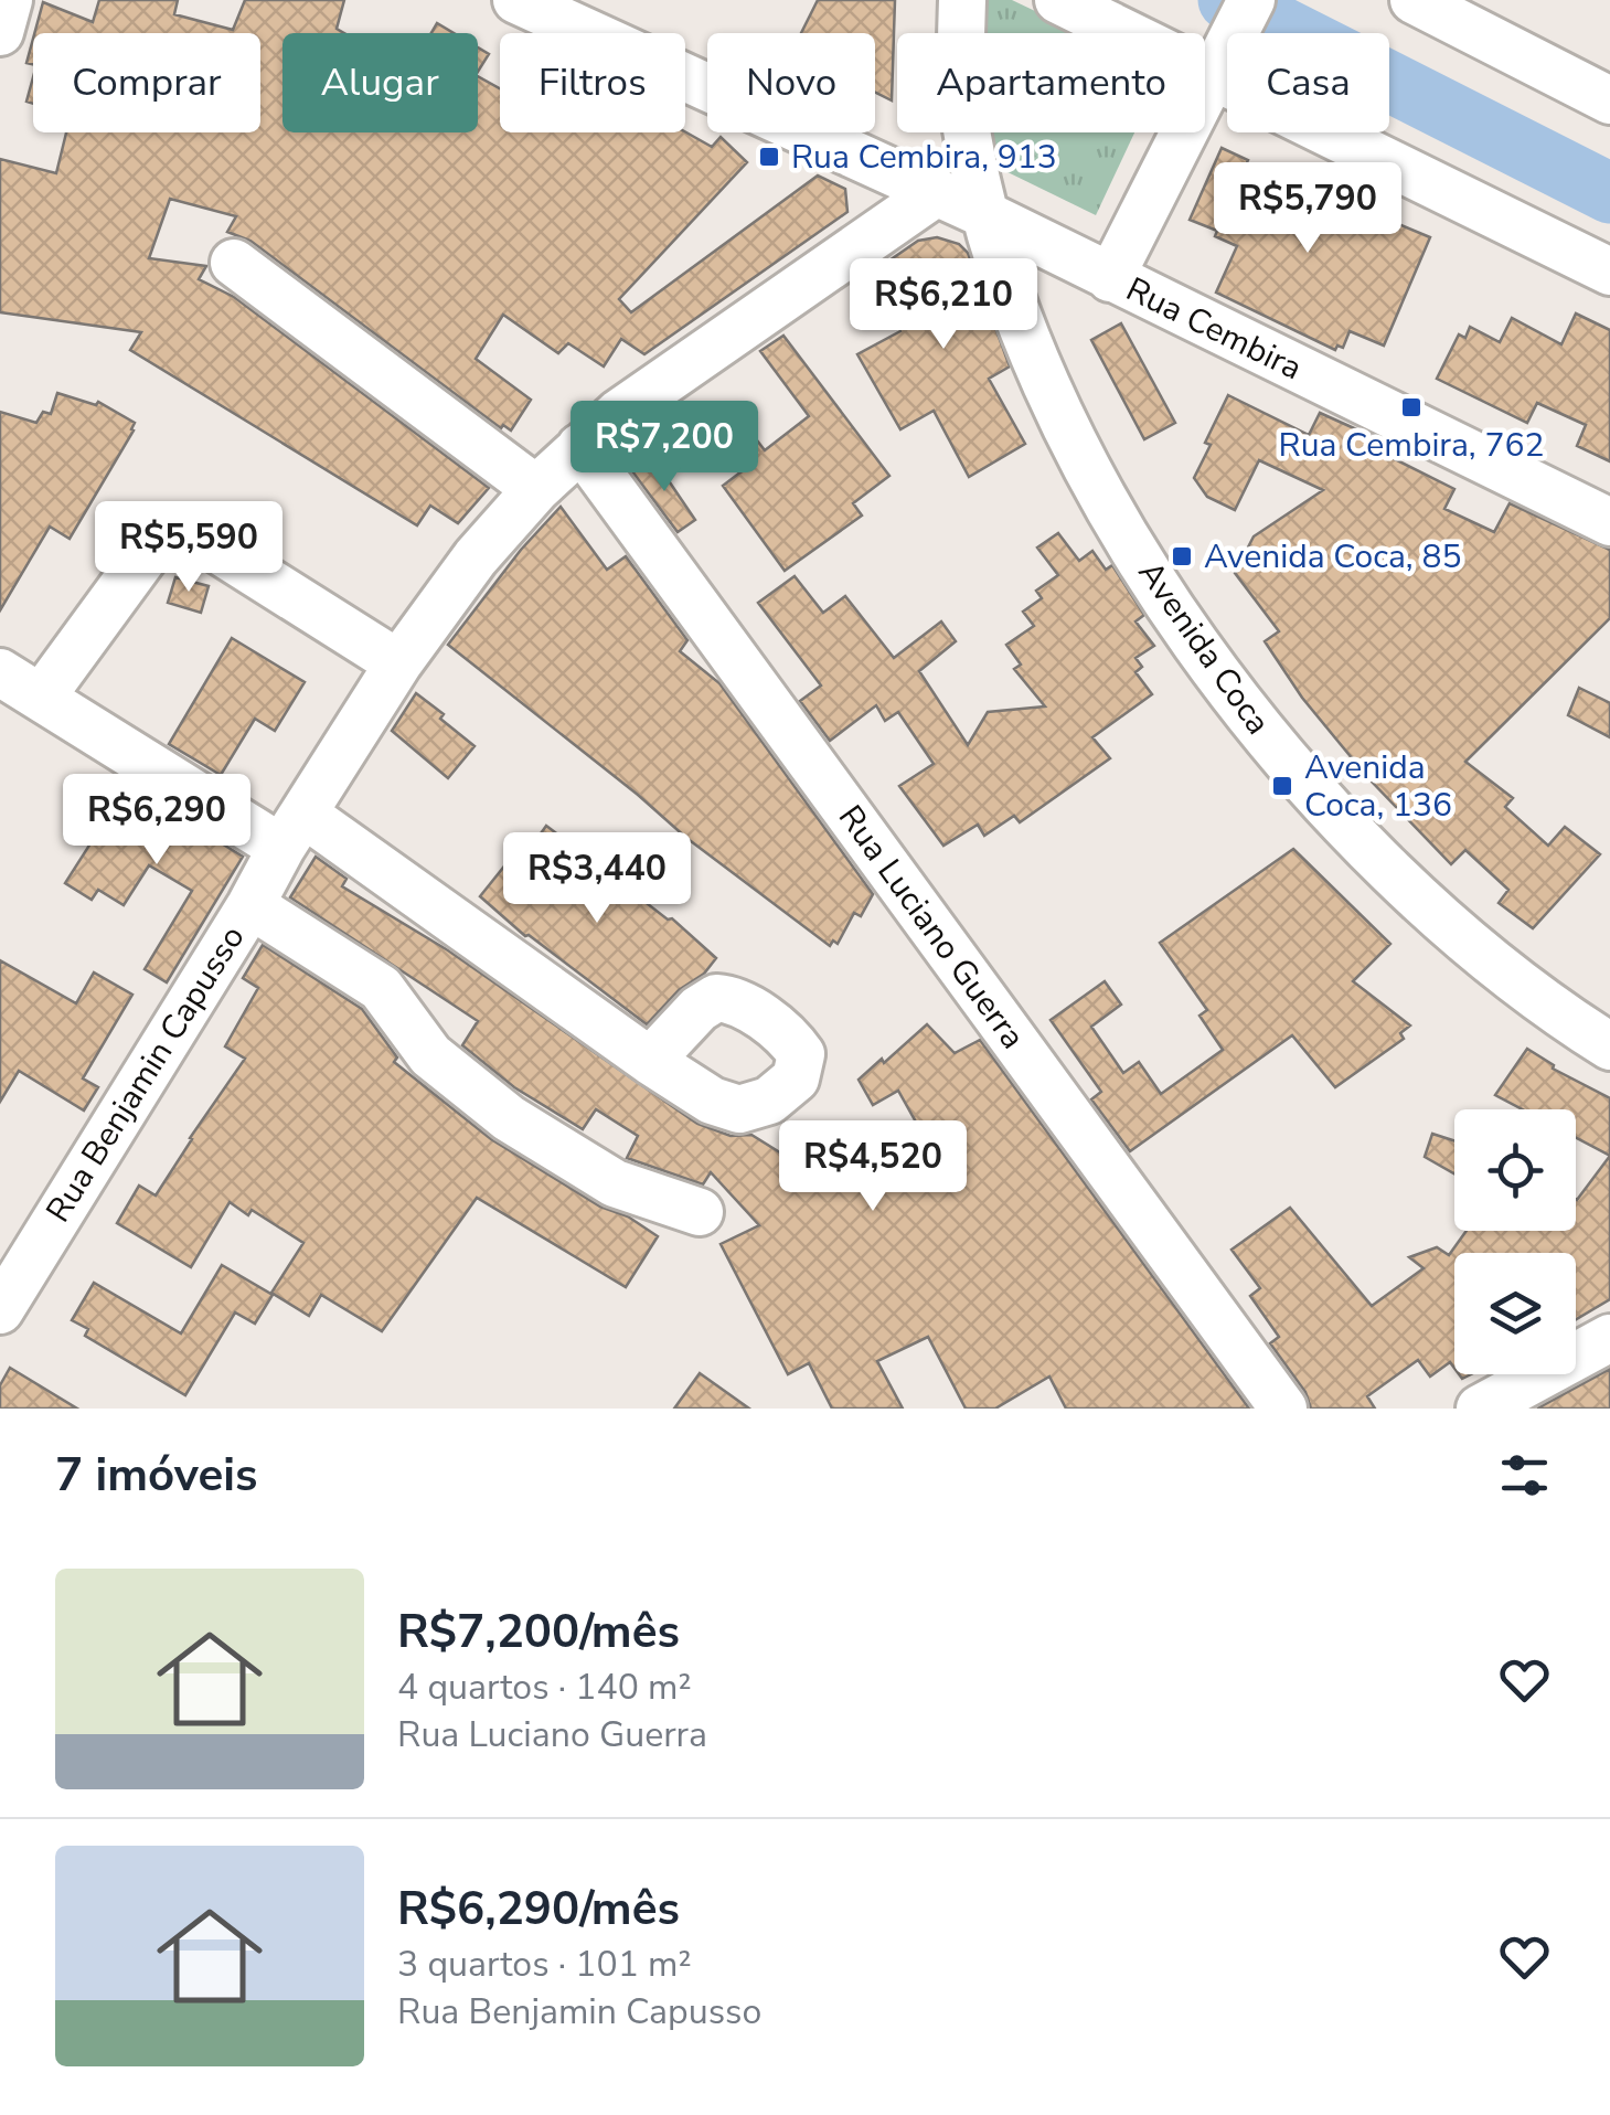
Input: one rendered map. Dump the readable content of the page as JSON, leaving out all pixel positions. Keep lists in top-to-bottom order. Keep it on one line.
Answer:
{"streets":{"street":["Rua Cembira","Avenida Coca","Rua Luciano Guerra","Rua Benjamin Capusso"]},"crossings":[["Rua Cembira","Avenida Coca"],["Rua Cembira","Rua Benjamin Capusso"],["Rua Luciano Guerra","Rua Benjamin Capusso"]],"places":{"transit":["Rua Cembira, 913","Rua Cembira, 762","Avenida Coca, 85","Avenida Coca, 136"]},"page":{"chip":["Comprar","Alugar","Filtros","Novo","Apartamento","Casa"],"price":["R$5,790","R$6,210","R$7,200","R$5,590","R$6,290","R$3,440","R$4,520"],"heading":"7 imóveis","list":[{"name":"R$7,200/mês","note":"4 quartos · 140 m² · Rua Luciano Guerra"},{"name":"R$6,290/mês","note":"3 quartos · 101 m² · Rua Benjamin Capusso"}]}}
